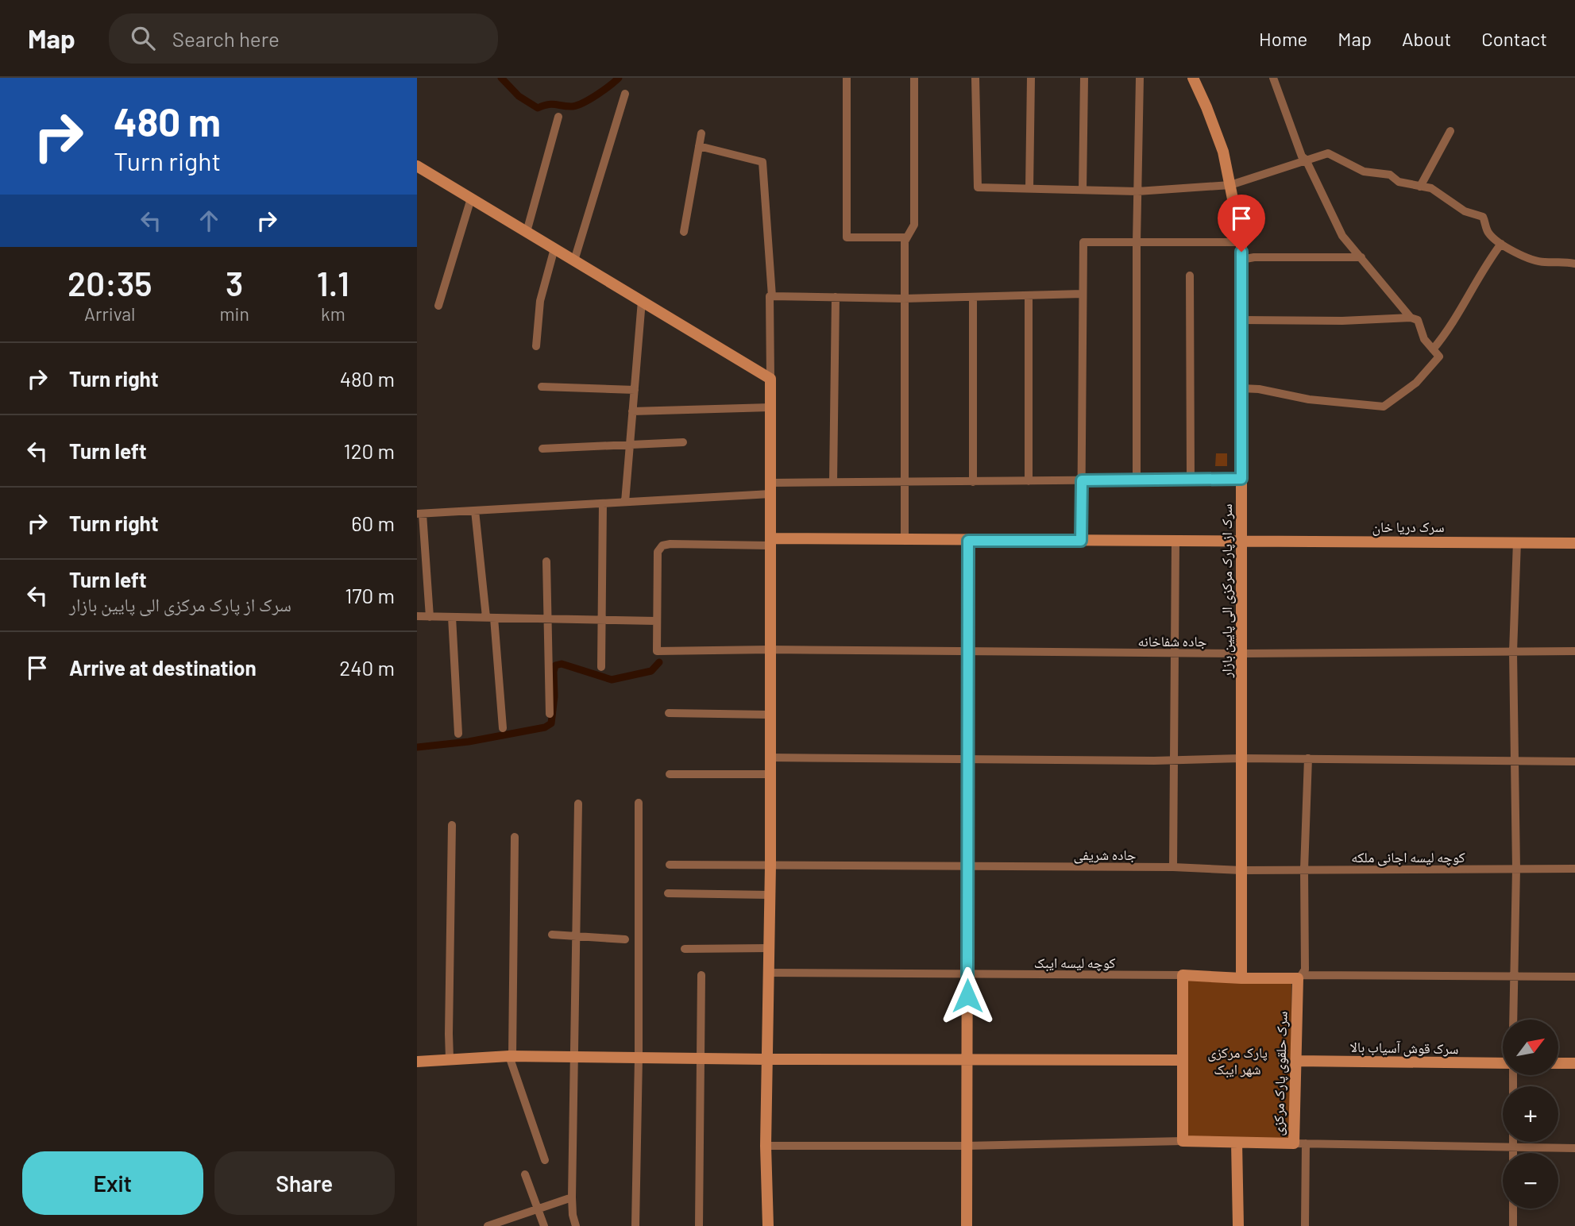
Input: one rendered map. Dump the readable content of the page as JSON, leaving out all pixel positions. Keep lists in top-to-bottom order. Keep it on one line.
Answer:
{"streets":{"street":["سرک دریا خان","سرک از پارک مرکزی الی پایین بازار","جاده شفاخانه","جاده شریفی","کوچه لیسه اجانی ملکه","کوچه لیسه ایبک","سرک قوش آسیاب بالا","سرک حلقوی پارک مرکزی"]},"crossings":[["سرک دریا خان","سرک از پارک مرکزی الی پایین بازار"],["سرک از پارک مرکزی الی پایین بازار","جاده شفاخانه"],["سرک از پارک مرکزی الی پایین بازار","جاده شریفی"],["سرک از پارک مرکزی الی پایین بازار","کوچه لیسه اجانی ملکه"],["جاده شریفی","کوچه لیسه اجانی ملکه"],["سرک قوش آسیاب بالا","سرک حلقوی پارک مرکزی"]],"parks":["پارک مرکزی شهر ایبک"],"north":"top right","page":{"header":"Map","search":"Search here","nav":["Home","Map","About","Contact"],"turn":["480 m","Turn right"],"eta":["20:35","Arrival","3","min","1.1","km"],"list":[{"name":"Turn right","value":"480 m"},{"name":"Turn left","value":"120 m"},{"name":"Turn right","value":"60 m"},{"name":"Turn left","note":"سرک از پارک مرکزی الی پایین بازار","value":"170 m"},{"name":"Arrive at destination","value":"240 m"}],"map_buttons":["+","−"],"buttons":["Exit","Share"]}}
